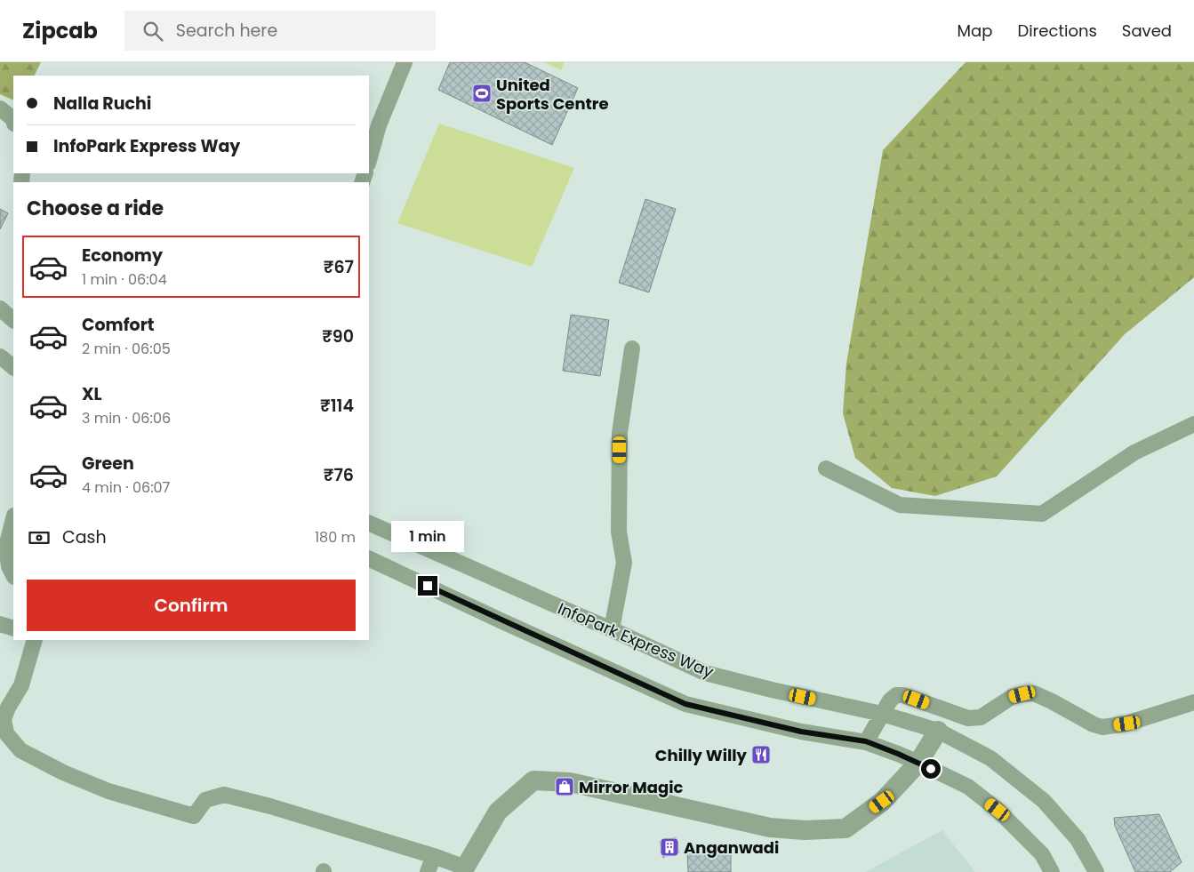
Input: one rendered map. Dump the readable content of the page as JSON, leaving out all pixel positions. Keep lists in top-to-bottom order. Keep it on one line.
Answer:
{"streets":{"street":["InfoPark Express Way"]},"places":{"sports":["United Sports Centre"],"restaurant":["Chilly Willy"],"shop":["Mirror Magic"],"building":["Anganwadi"]},"page":{"header":"Zipcab","search":"Search here","nav":["Map","Directions","Saved"],"banner":["Nalla Ruchi","InfoPark Express Way"],"heading":"Choose a ride","list":[{"name":"Economy","note":"1 min · 06:04","value":"₹67"},{"name":"Comfort","note":"2 min · 06:05","value":"₹90"},{"name":"XL","note":"3 min · 06:06","value":"₹114"},{"name":"Green","note":"4 min · 06:07","value":"₹76"}],"pay":["Cash","180 m"],"bubble":"1 min","buttons":"Confirm"}}
